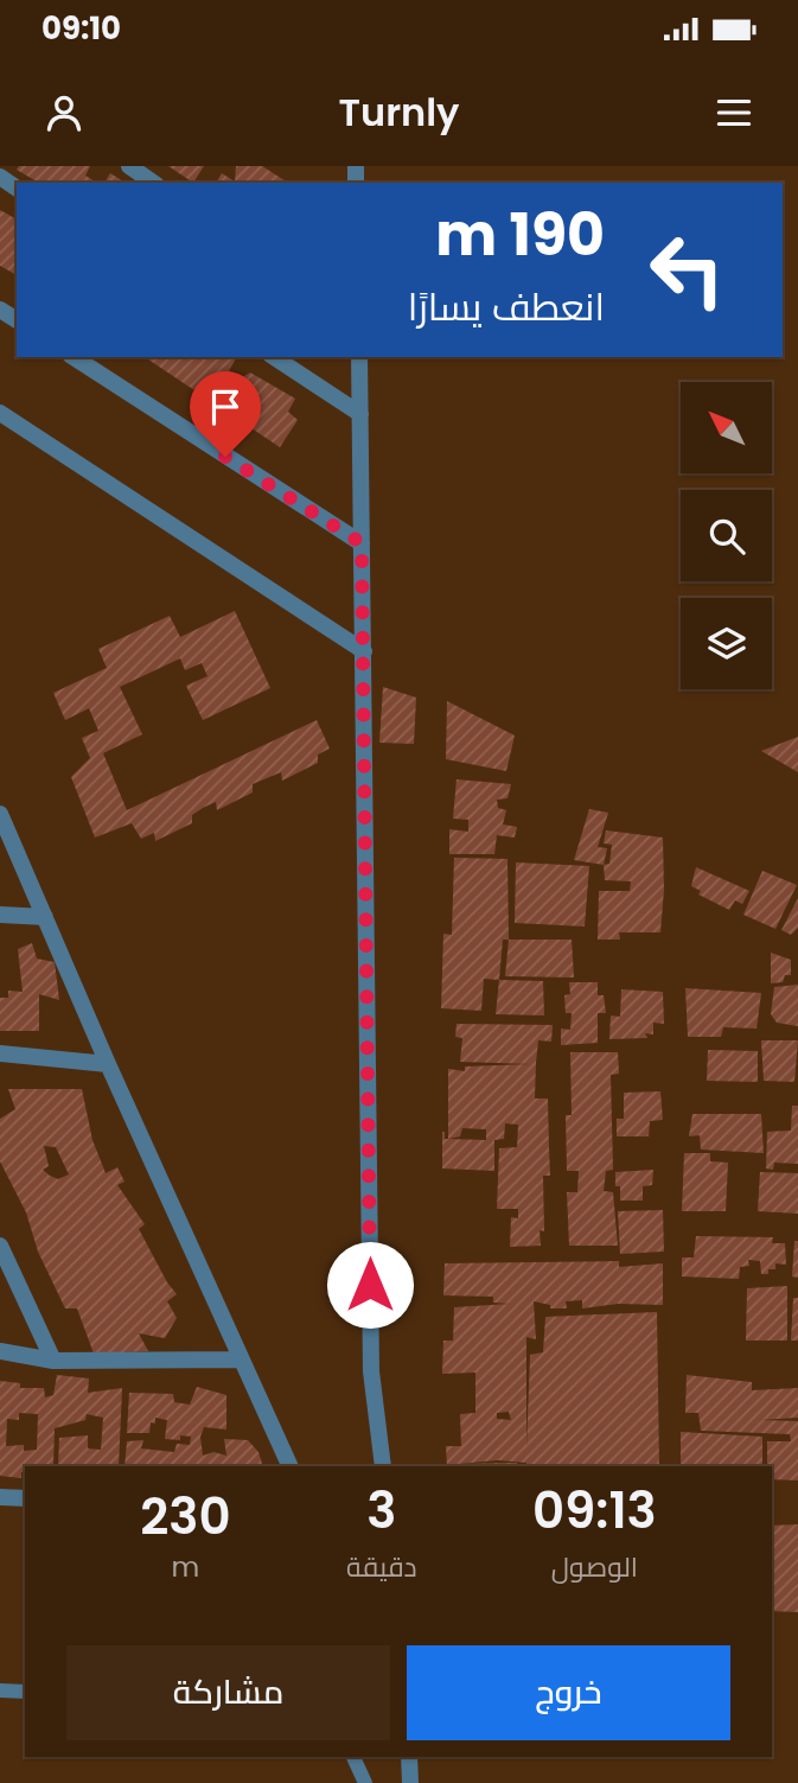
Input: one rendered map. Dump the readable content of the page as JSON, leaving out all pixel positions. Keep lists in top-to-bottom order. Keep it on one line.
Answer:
{"north":"top left","page":{"status":"09:10","header":"Turnly","turn":["190 m","انعطف يسارًا"],"eta":["09:13","الوصول","3","دقيقة","230","m"],"buttons":["خروج","مشاركة"]}}
